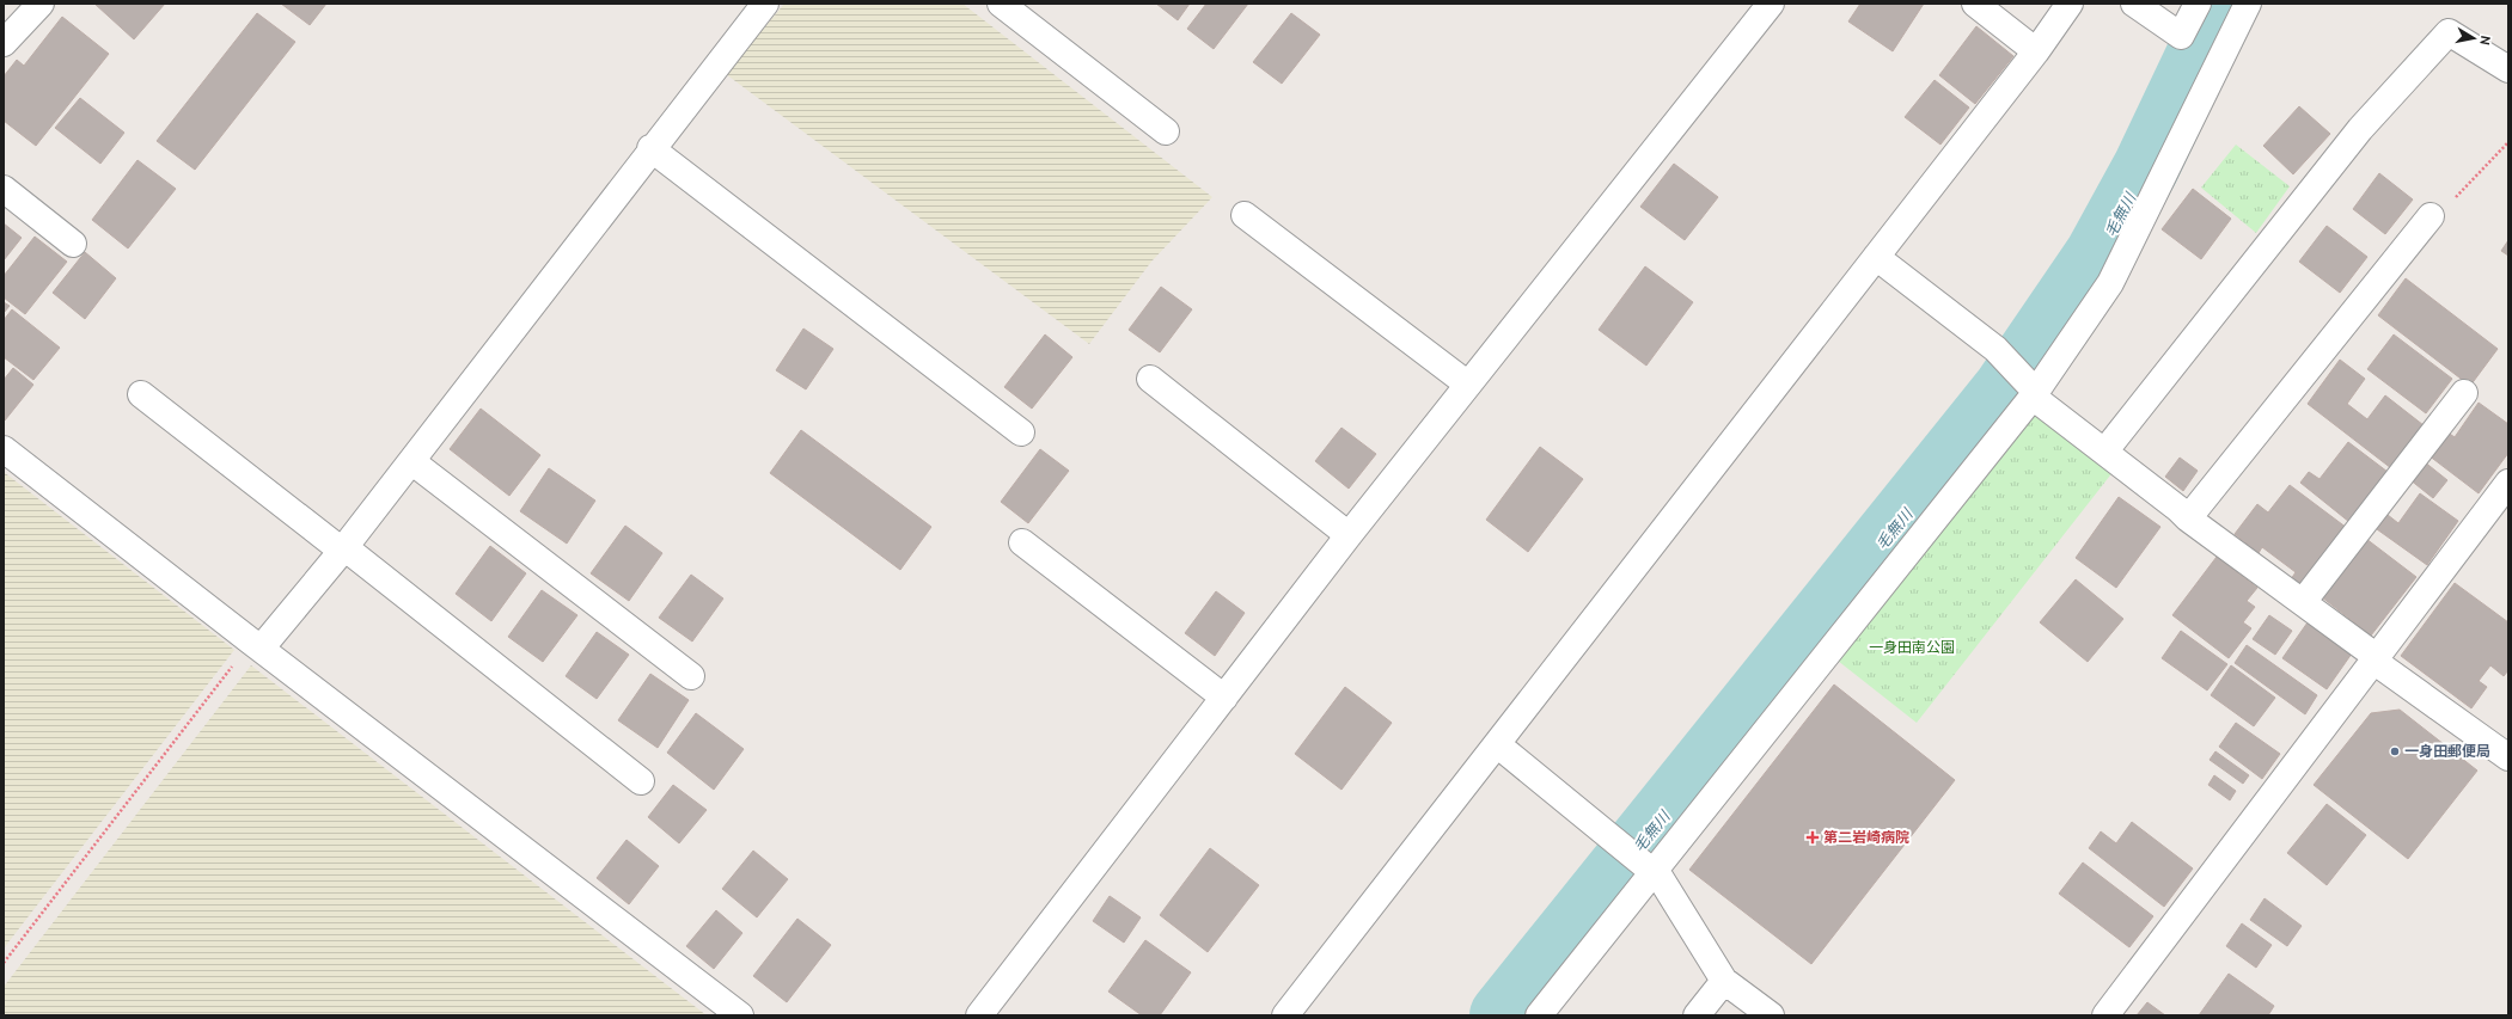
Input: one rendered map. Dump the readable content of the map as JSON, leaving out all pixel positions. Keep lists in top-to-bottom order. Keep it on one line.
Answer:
{"water":["毛無川"],"parks":["一身田南公園"],"places":{"other":["一身田郵便局"],"health":["第二岩崎病院"]},"north":"right"}
